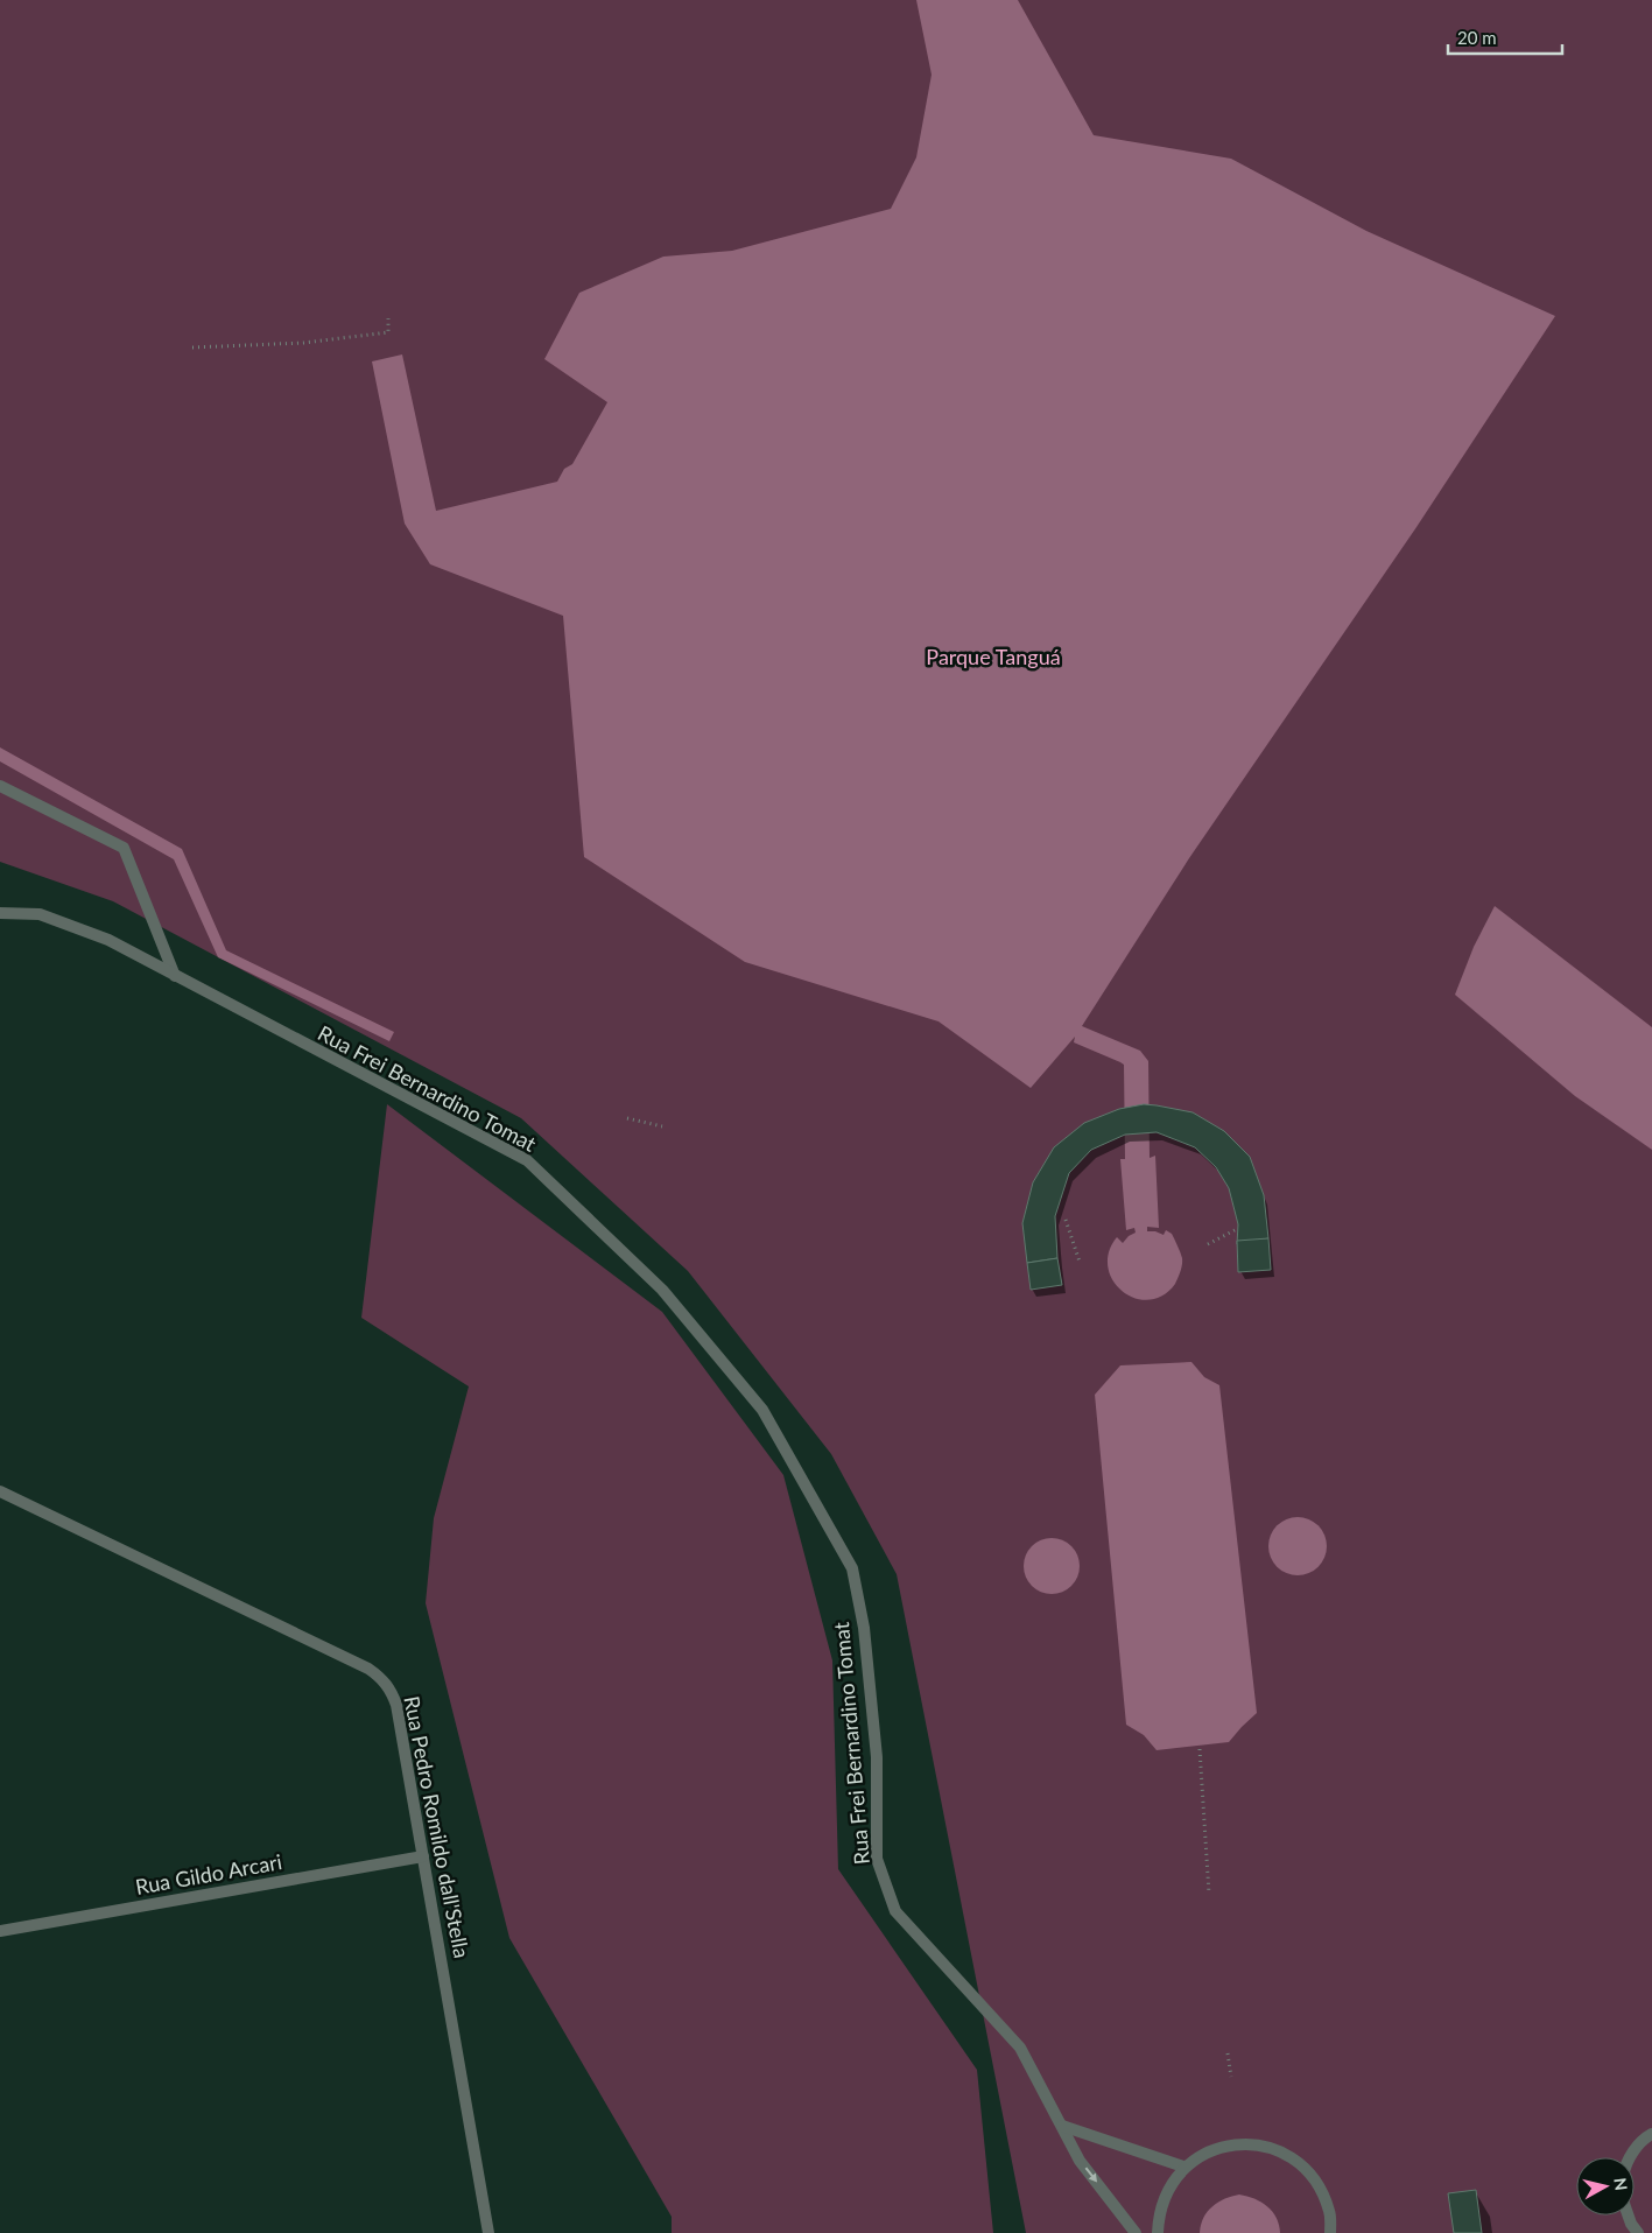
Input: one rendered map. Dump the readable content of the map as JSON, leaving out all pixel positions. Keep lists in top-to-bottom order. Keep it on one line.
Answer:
{"streets":{"street":["Rua Frei Bernardino Tomat","Rua Pedro Romildo dall'Stella","Rua Gildo Arcari"]},"crossings":[["Rua Pedro Romildo dall'Stella","Rua Gildo Arcari"]],"parks":["Parque Tanguá"],"scale_bar":"20 m","north":"right"}
